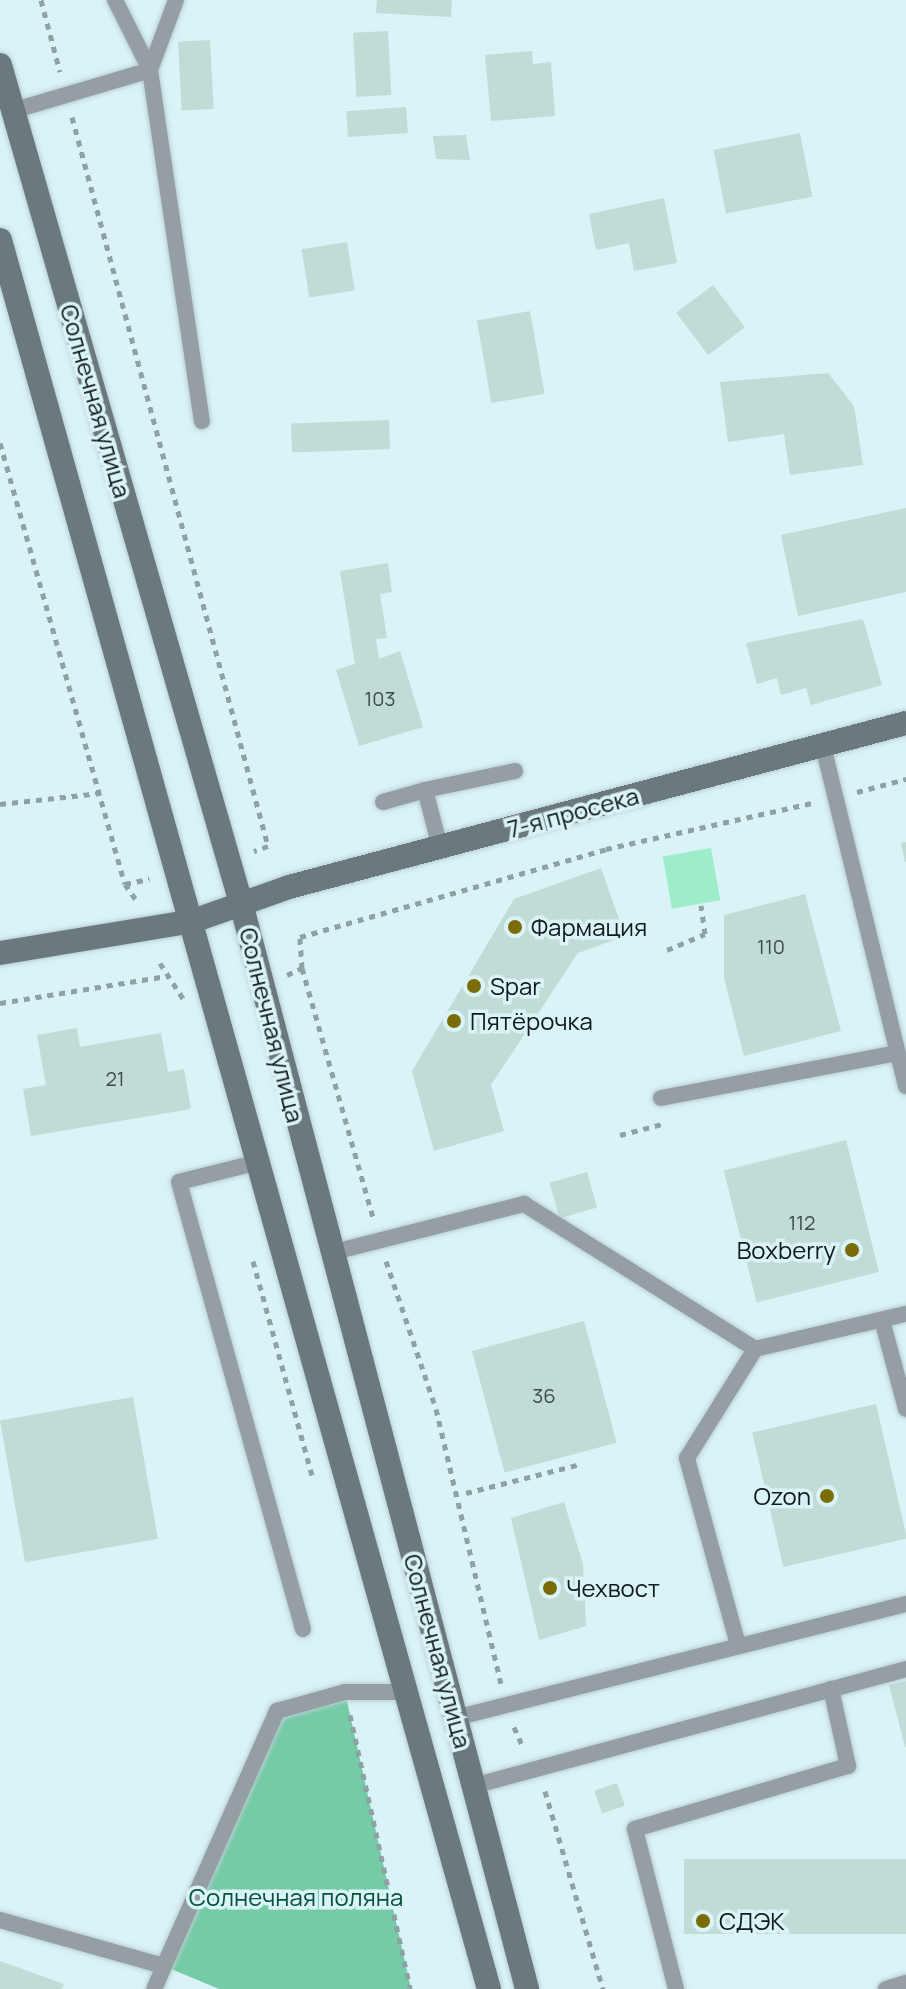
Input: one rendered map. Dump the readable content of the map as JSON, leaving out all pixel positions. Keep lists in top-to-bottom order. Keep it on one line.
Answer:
{"streets":{"main road":["Солнечная улица","7-я просека"]},"crossings":[["Солнечная улица","7-я просека"]],"parks":["Солнечная поляна"],"places":["Фармация","Spar","Пятёрочка","Boxberry","Ozon","Чехвост","СДЭК"],"house_numbers":["103","110","21","112","36"]}
